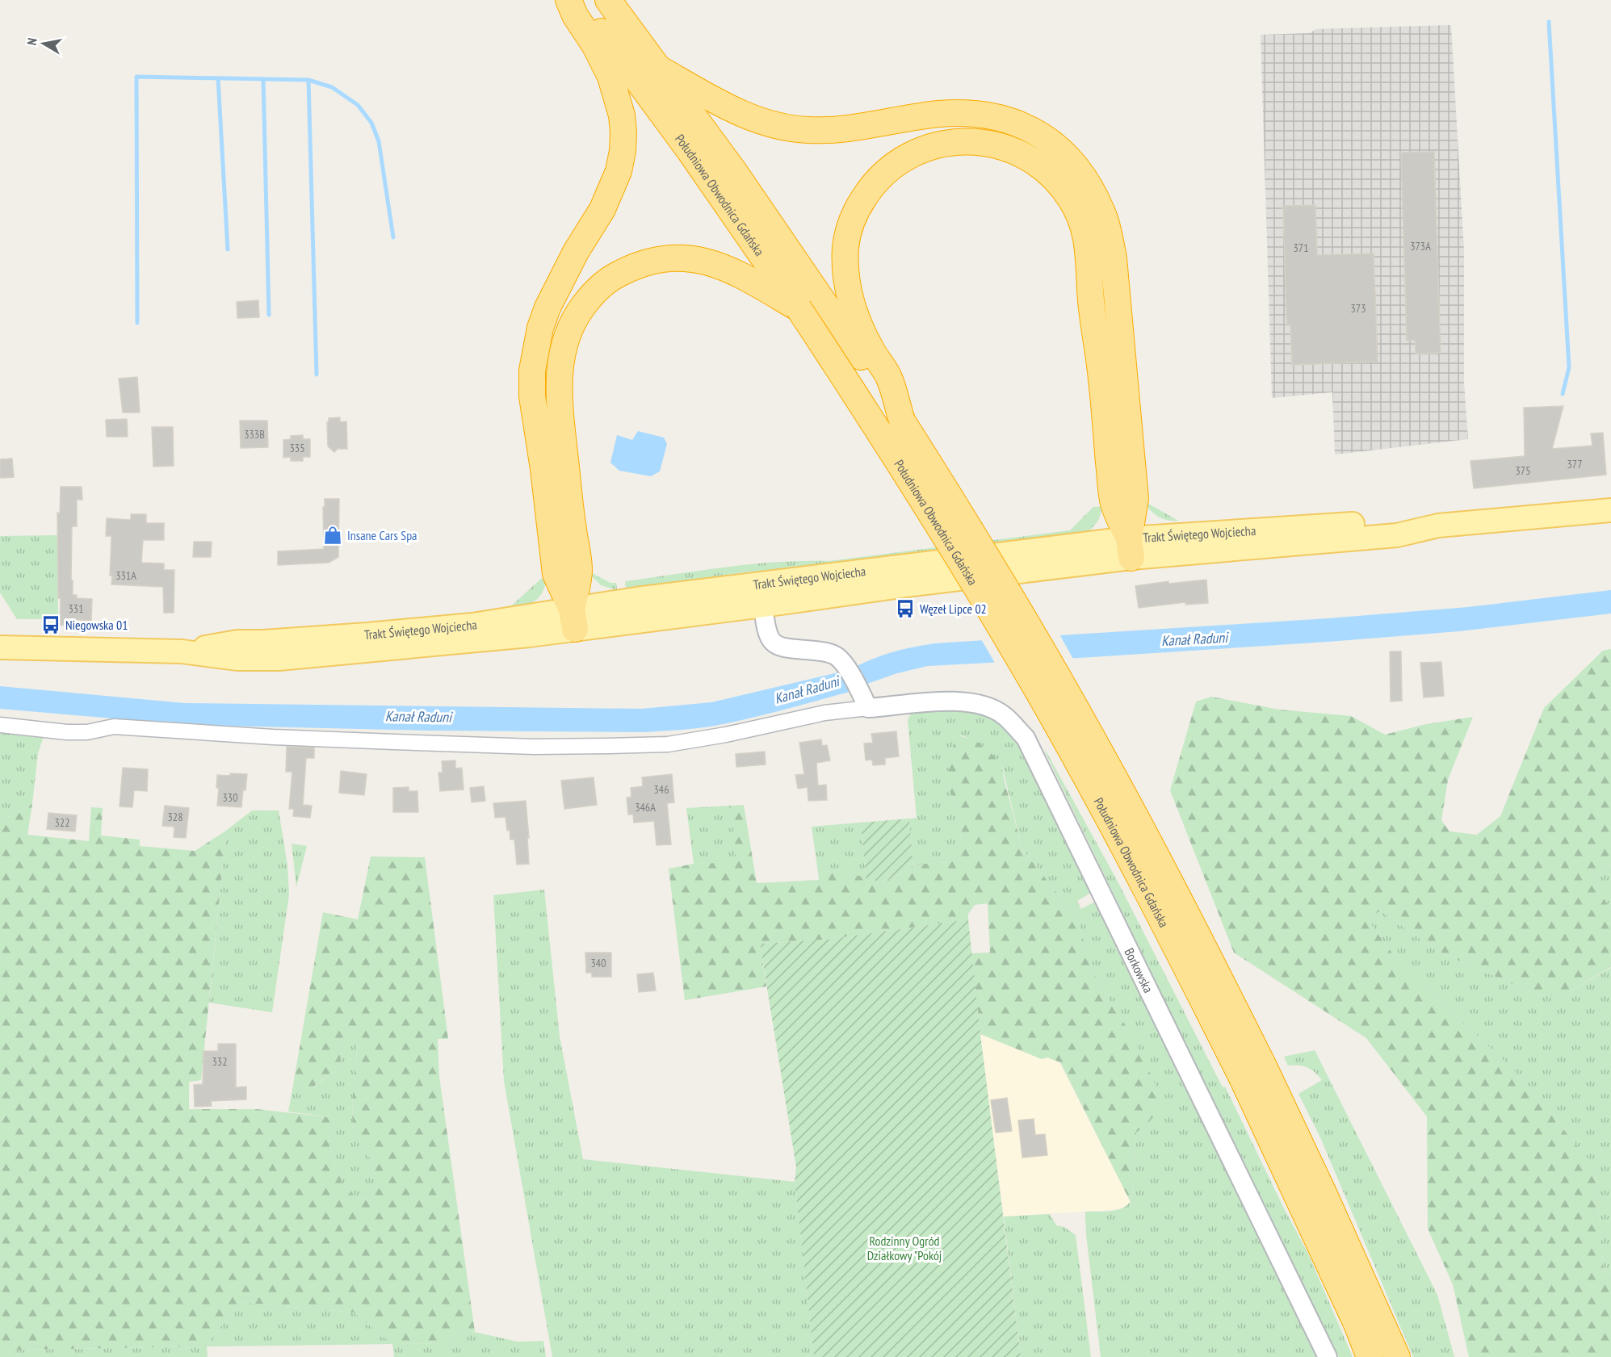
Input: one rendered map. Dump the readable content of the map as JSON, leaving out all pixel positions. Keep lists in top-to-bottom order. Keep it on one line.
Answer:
{"streets":{"highway":["Południowa Obwodnica Gdańska"],"main road":["Trakt Świętego Wojciecha"],"street":["Borkowska"]},"crossings":[["Trakt Świętego Wojciecha","Borkowska"]],"water":["Kanał Raduni"],"parks":["Rodzinny Ogród Działkowy \"Pokój"],"places":{"shop":["Insane Cars Spa"],"bus stop":["Węzeł Lipce 02","Niegowska 01"]},"house_numbers":["373A","371","373","333B","335","377","375","331A","331","346","330","346A","328","322","340","332"],"north":"left"}
